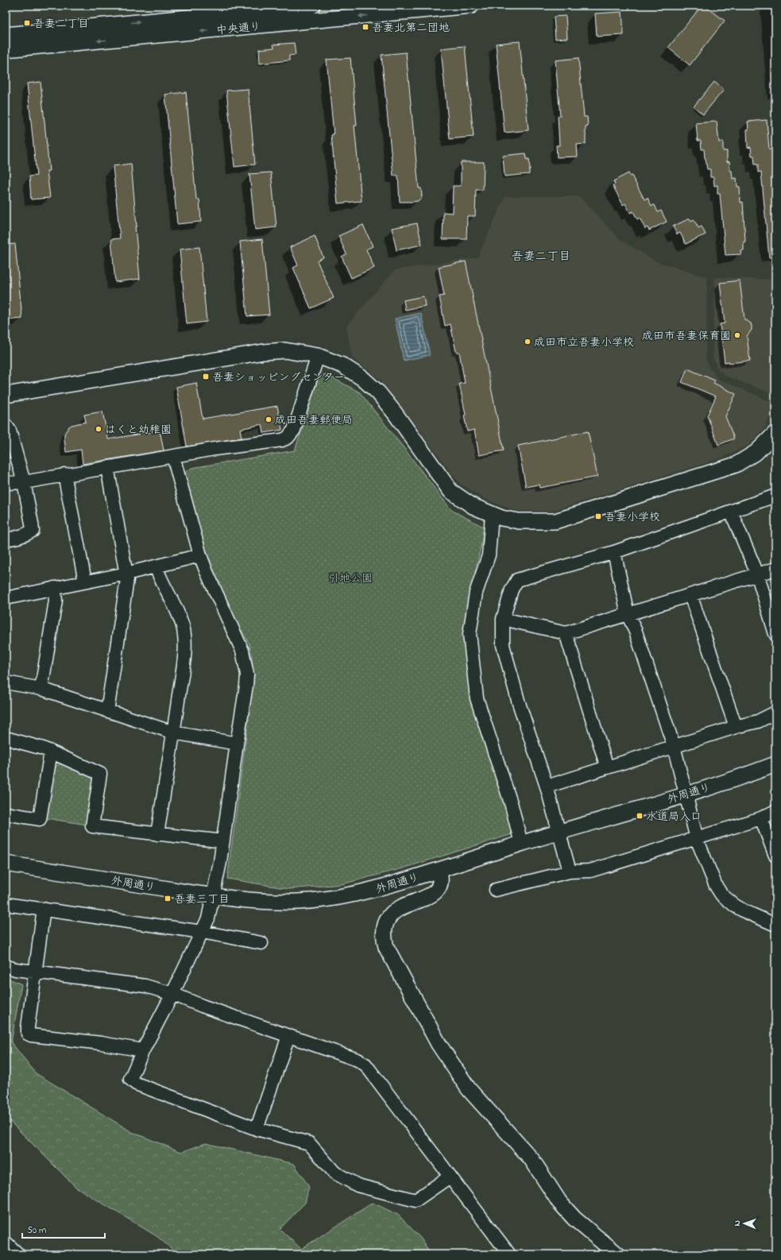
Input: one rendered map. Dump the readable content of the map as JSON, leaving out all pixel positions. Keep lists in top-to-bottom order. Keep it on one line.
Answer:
{"streets":{"street":["中央通り","外周通り"]},"districts":["吾妻二丁目"],"parks":["引地公園"],"places":{"transit":["吾妻二丁目","吾妻北第二団地","吾妻ショッピングセンター","吾妻小学校","水道局入口","吾妻三丁目"],"other":["成田市吾妻保育園","成田市立吾妻小学校","成田吾妻郵便局","はくと幼稚園"]},"scale_bar":"50 m","north":"left"}
